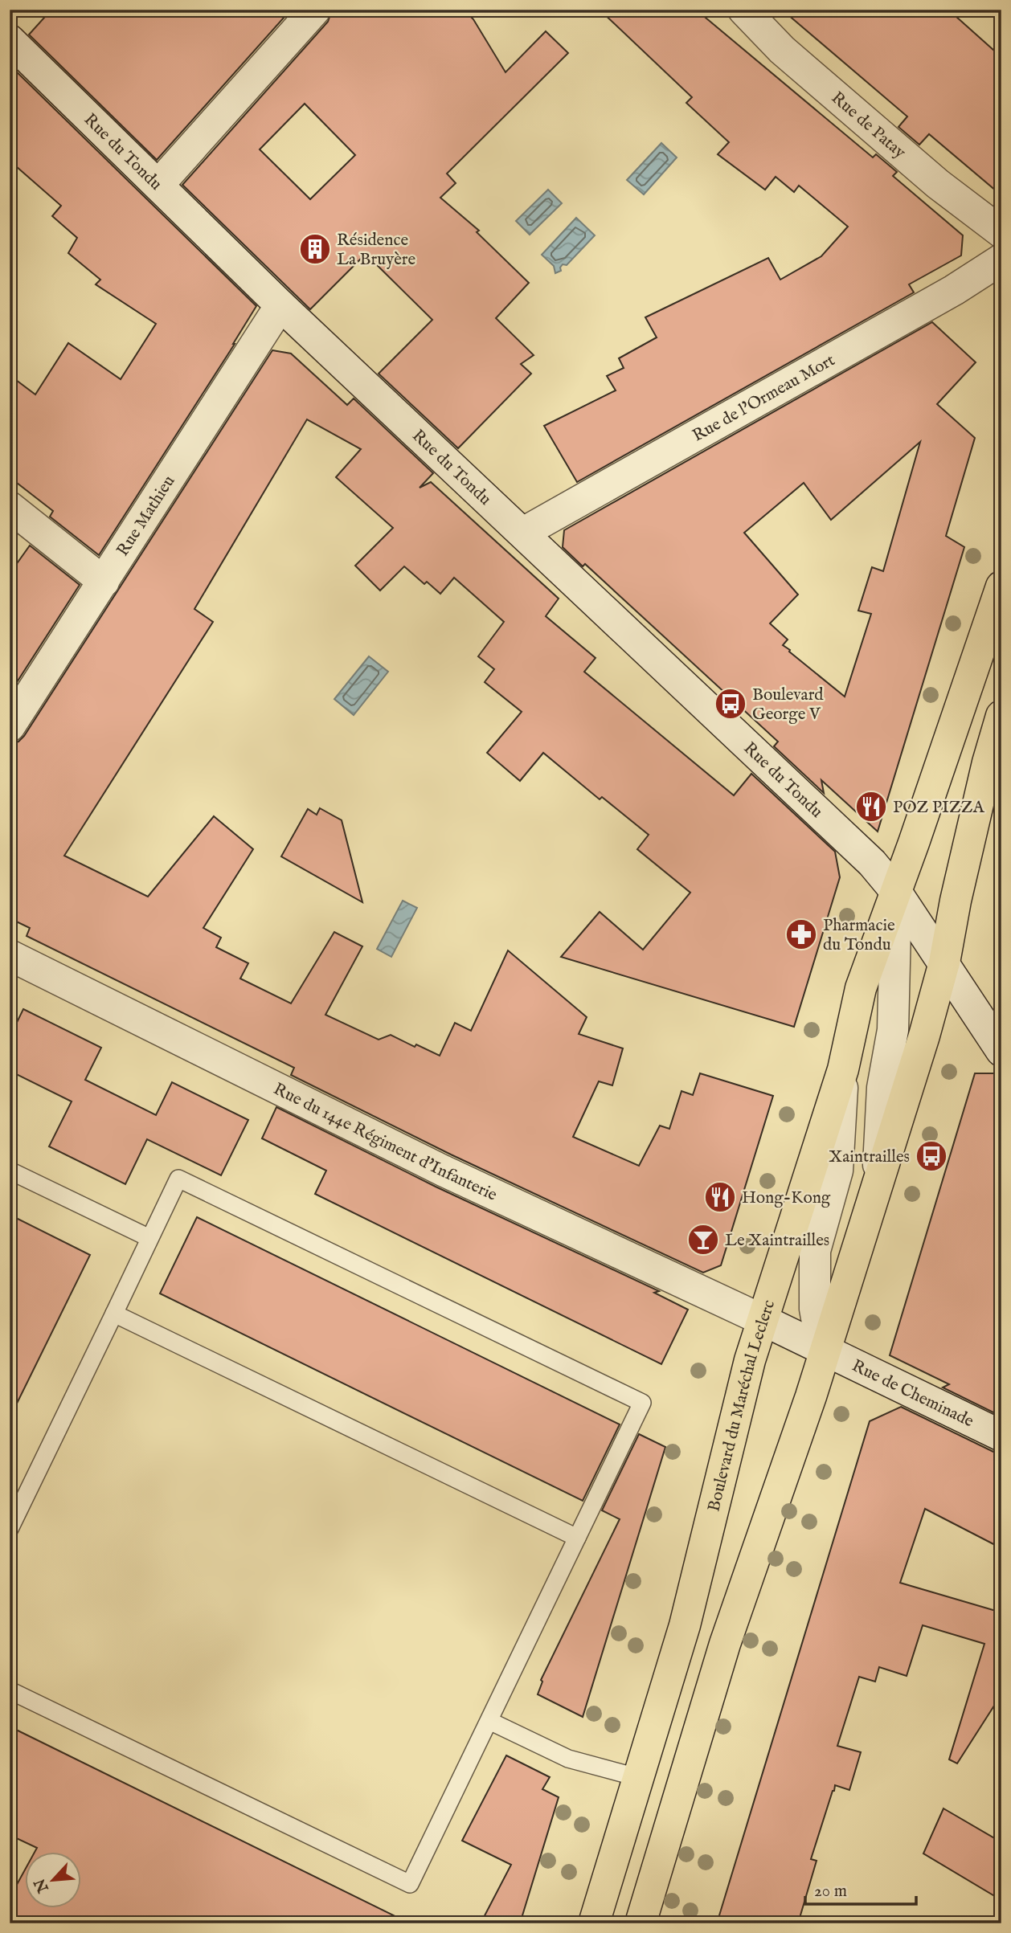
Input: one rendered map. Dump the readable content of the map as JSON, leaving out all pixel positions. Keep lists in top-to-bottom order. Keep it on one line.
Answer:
{"streets":{"main road":["Boulevard du Maréchal Leclerc"],"street":["Rue de Patay","Rue du Tondu","Rue de l'Ormeau Mort","Rue Mathieu","Rue du 144e Régiment d'Infanterie","Rue de Cheminade"]},"crossings":[["Rue du Tondu","Rue de l'Ormeau Mort"],["Rue du Tondu","Rue Mathieu"],["Rue du Tondu","Boulevard du Maréchal Leclerc"],["Rue du 144e Régiment d'Infanterie","Rue de Cheminade"],["Rue du 144e Régiment d'Infanterie","Boulevard du Maréchal Leclerc"]],"places":{"building":["Résidence La Bruyère"],"bus stop":["Boulevard George V","Xaintrailles"],"restaurant":["POZ PIZZA","Hong-Kong"],"pharmacy":["Pharmacie du Tondu"],"bar":["Le Xaintrailles"]},"scale_bar":"20 m","north":"bottom left"}
